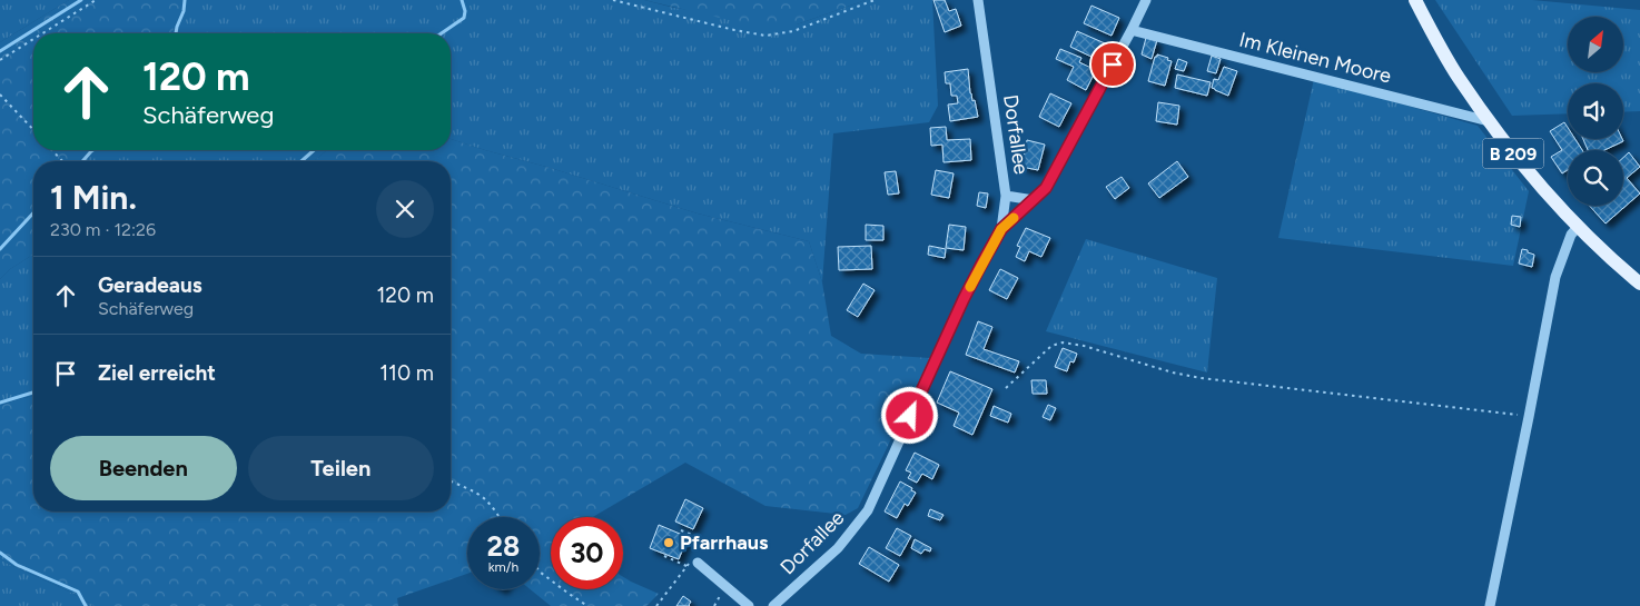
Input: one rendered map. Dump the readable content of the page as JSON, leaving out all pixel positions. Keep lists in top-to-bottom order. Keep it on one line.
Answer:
{"streets":{"main road":["B 209"],"street":["Im Kleinen Moore","Dorfallee"]},"crossings":[["Im Kleinen Moore","B 209"]],"places":["Pfarrhaus"],"north":"top right","page":{"turn":["120 m","Schäferweg"],"heading":["1 Min.","230 m · 12:26"],"list":[{"name":"Geradeaus","note":"Schäferweg","value":"120 m"},{"name":"Ziel erreicht","value":"110 m"}],"buttons":["Beenden","Teilen"],"speed":"28 km/h","limit":"30"}}
